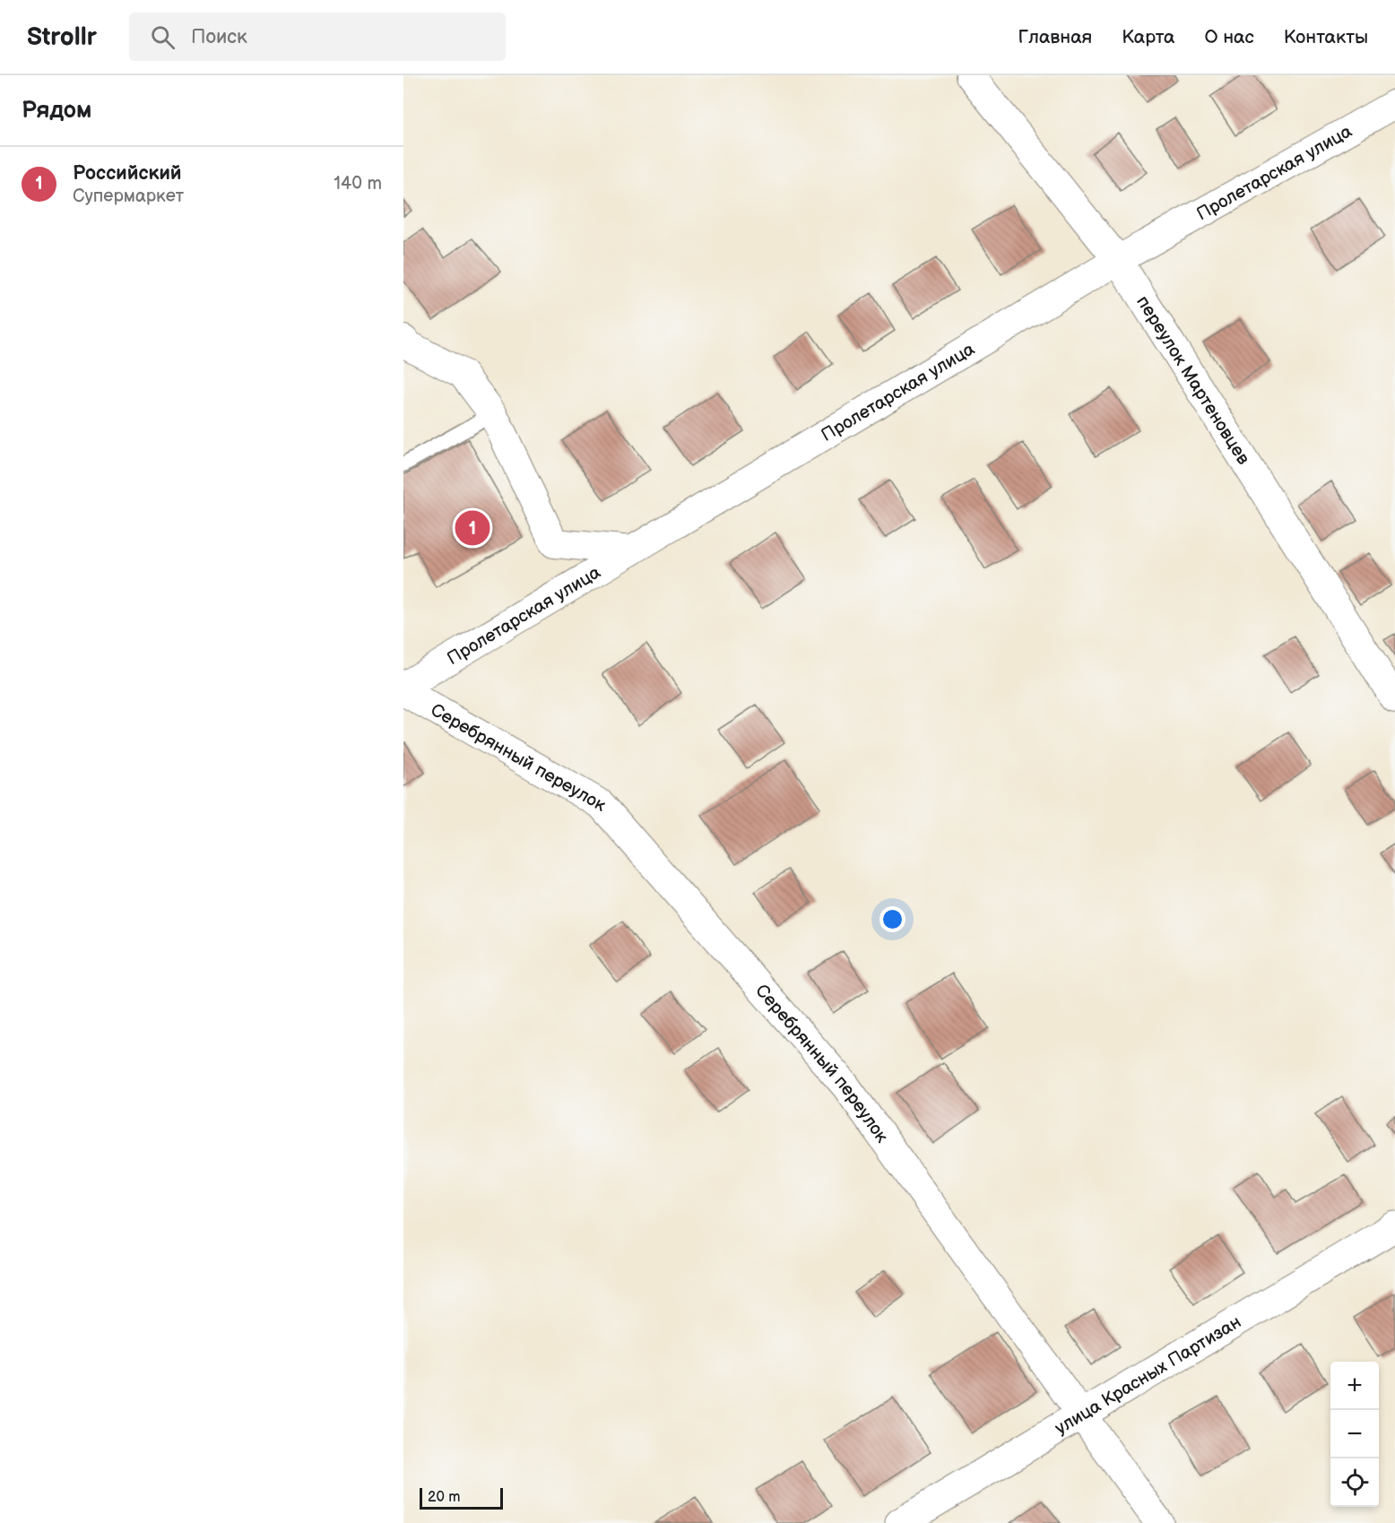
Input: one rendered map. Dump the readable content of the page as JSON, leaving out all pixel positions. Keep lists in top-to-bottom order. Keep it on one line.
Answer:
{"streets":{"street":["Пролетарская улица","переулок Мартеновцев","Серебрянный переулок","улица Красных Партизан"]},"crossings":[["Пролетарская улица","переулок Мартеновцев"],["Серебрянный переулок","улица Красных Партизан"]],"scale_bar":"20 m","page":{"header":"Strollr","search":"Поиск","nav":["Главная","Карта","О нас","Контакты"],"heading":"Рядом","list":[{"mark":"1","name":"Российский","note":"Супермаркет","value":"140 m"}],"pins":"1","map_buttons":["+","−"],"scale":"20 m"}}
